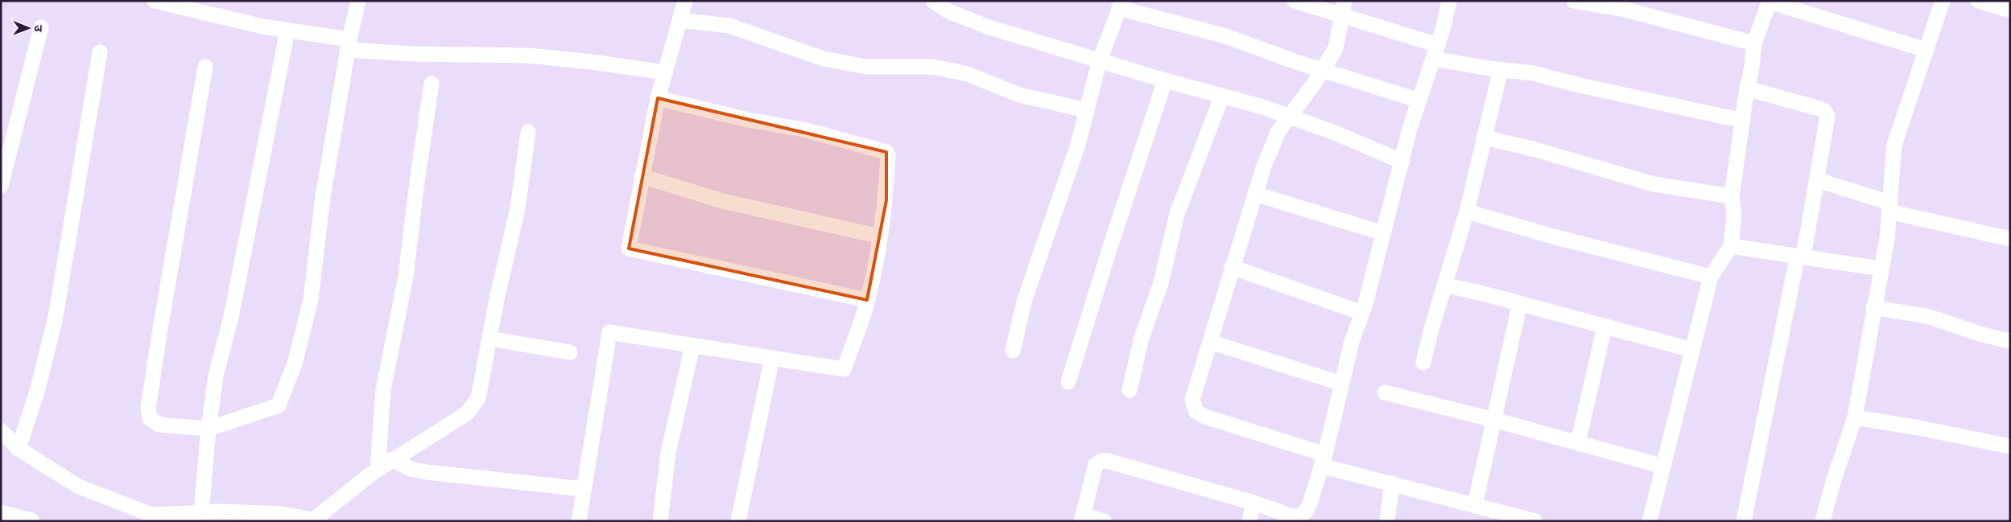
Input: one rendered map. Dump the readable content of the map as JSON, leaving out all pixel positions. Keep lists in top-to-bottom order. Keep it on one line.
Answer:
{"north":"right"}
